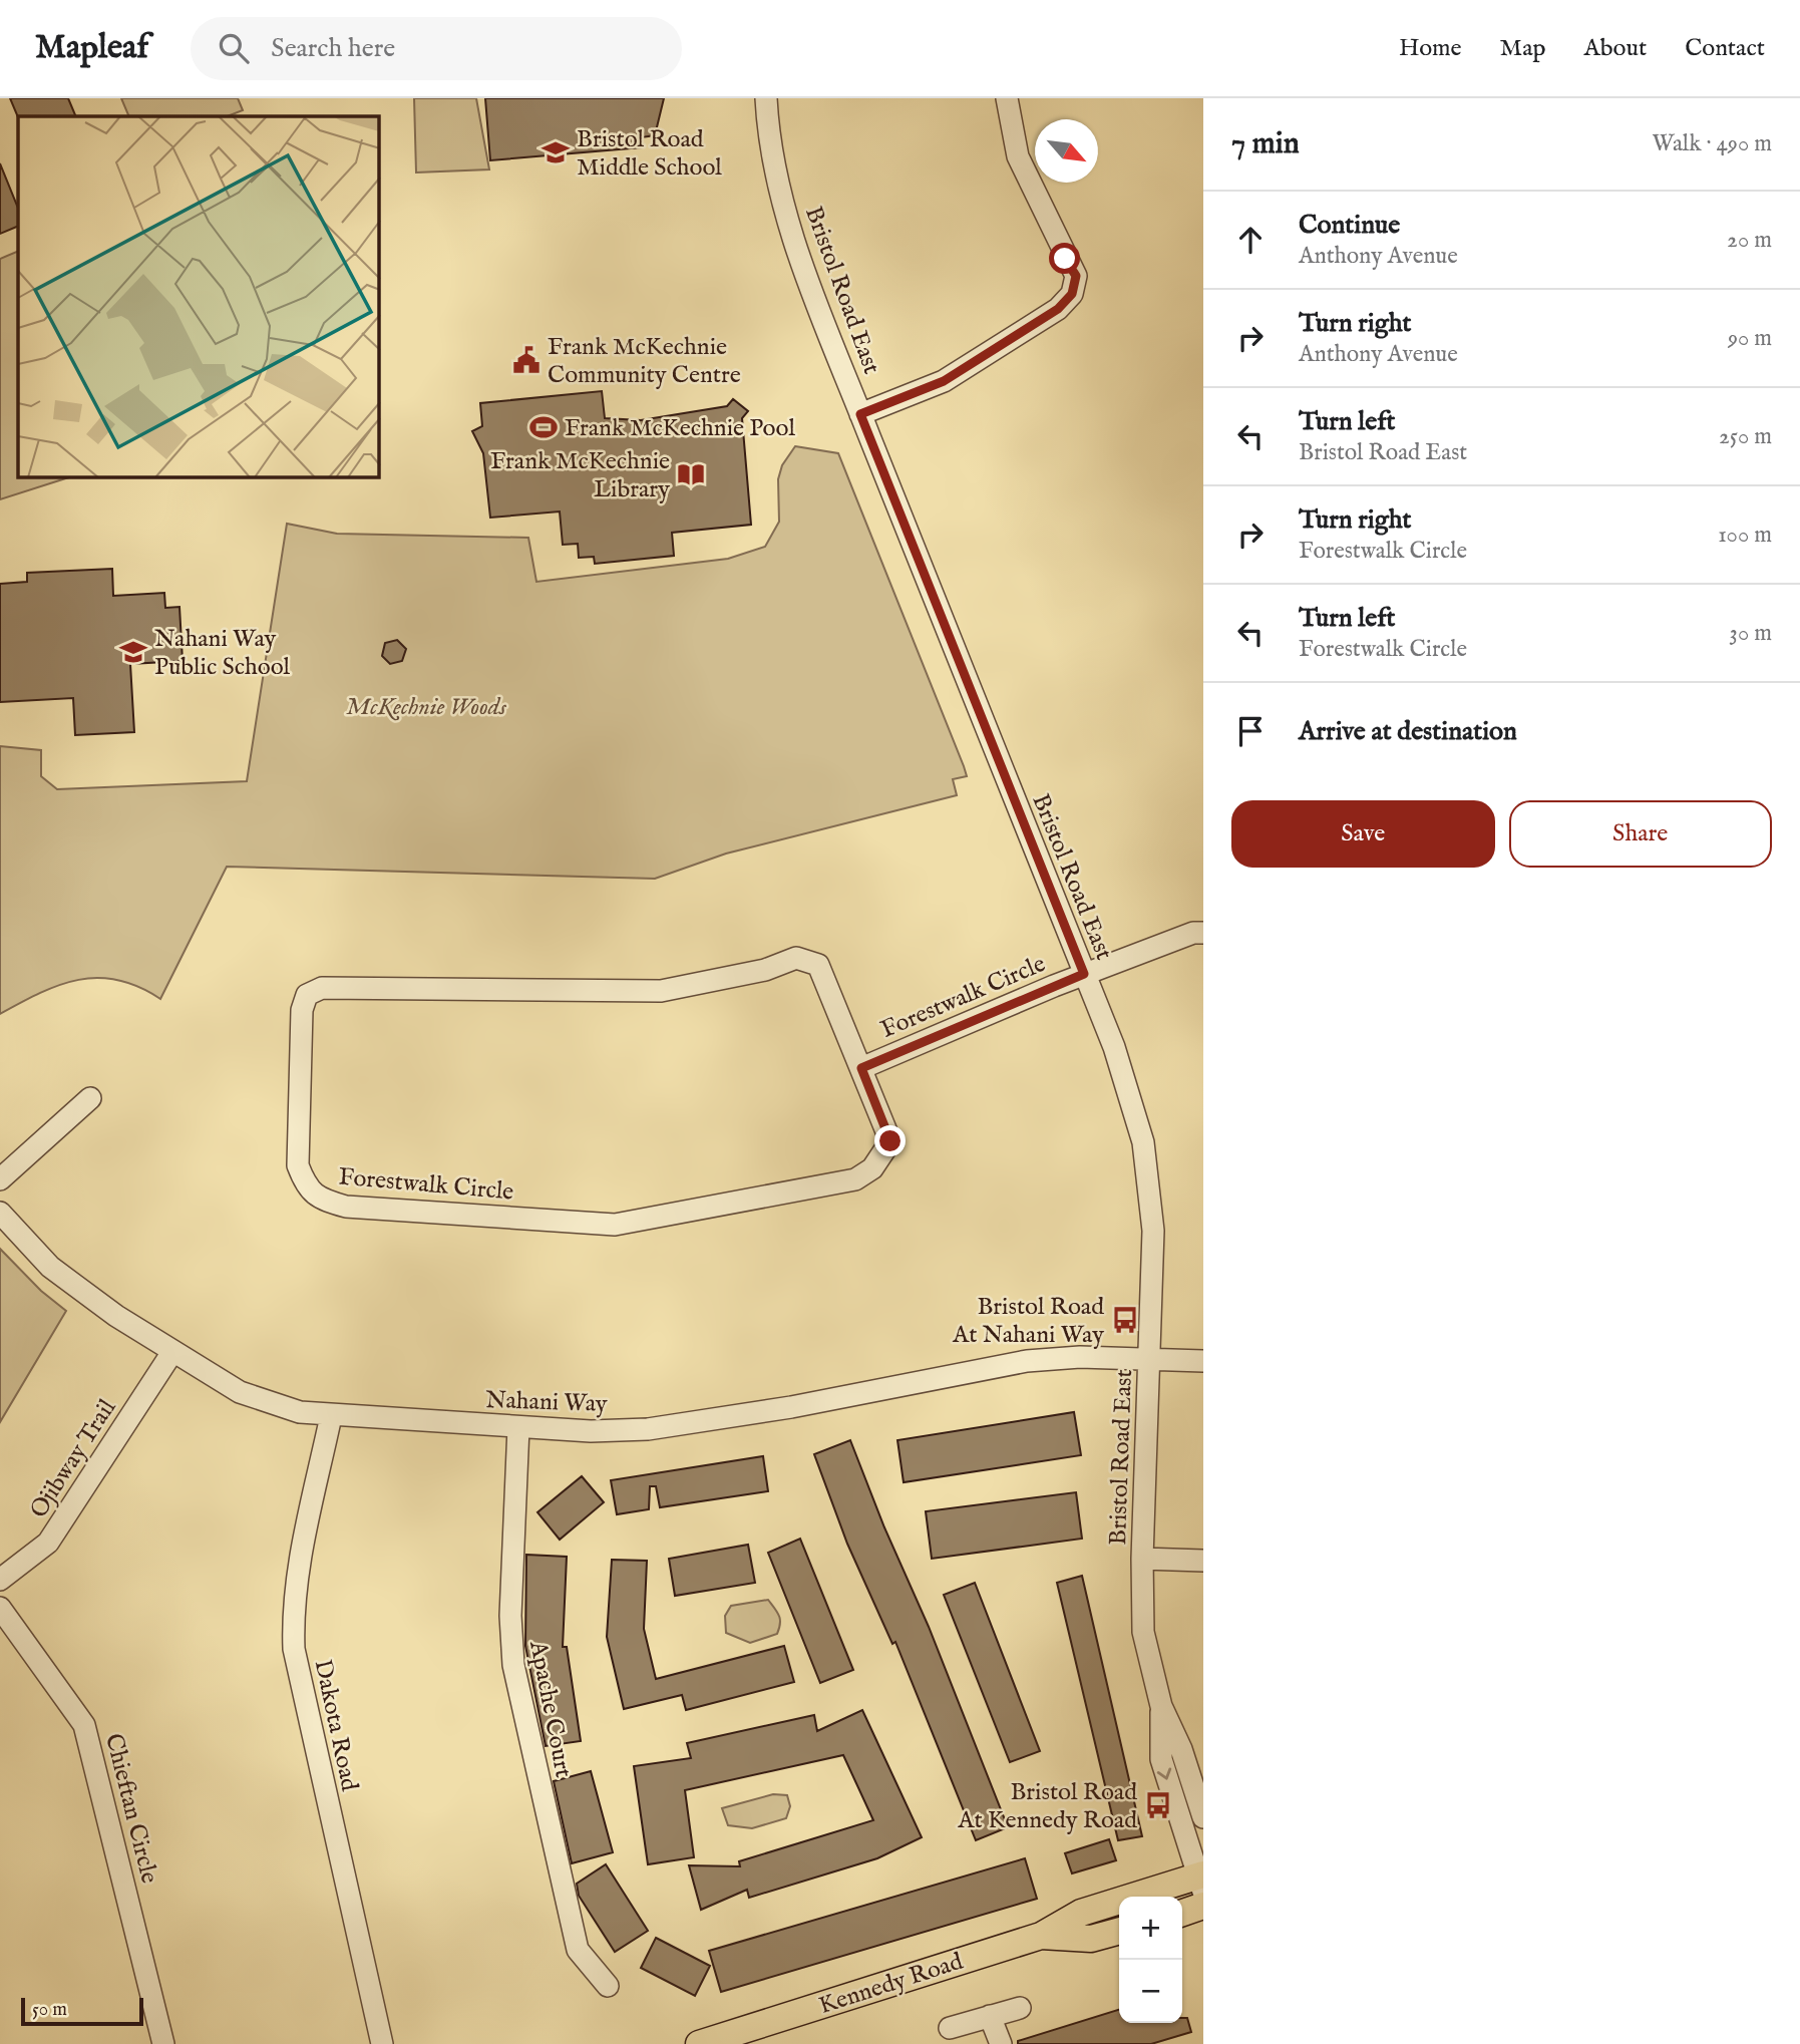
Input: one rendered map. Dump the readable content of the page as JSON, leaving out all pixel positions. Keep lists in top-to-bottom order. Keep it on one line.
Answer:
{"streets":{"main road":["Kennedy Road"],"street":["Bristol Road East","Forestwalk Circle","Nahani Way","Ojibway Trail","Apache Court","Dakota Road","Chieftan Circle"]},"crossings":[["Bristol Road East","Forestwalk Circle"],["Bristol Road East","Nahani Way"],["Bristol Road East","Kennedy Road"],["Nahani Way","Ojibway Trail"],["Nahani Way","Apache Court"],["Nahani Way","Dakota Road"]],"parks":["McKechnie Woods"],"places":{"school or university":["Bristol Road Middle School","Nahani Way Public School"],"public building":["Frank McKechnie Community Centre"],"sports":["Frank McKechnie Pool"],"library":["Frank McKechnie Library"],"bus stop":["Bristol Road At Nahani Way","Bristol Road At Kennedy Road"]},"scale_bar":"50 m","north":"bottom right","page":{"header":"Mapleaf","search":"Search here","nav":["Home","Map","About","Contact"],"heading":["7 min","Walk · 490 m"],"list":[["Continue","Anthony Avenue","20 m"],["Turn right","Anthony Avenue","90 m"],["Turn left","Bristol Road East","250 m"],["Turn right","Forestwalk Circle","100 m"],["Turn left","Forestwalk Circle","30 m"],"Arrive at destination"],"buttons":["Save","Share"],"map_buttons":["+","−"],"scale":"50 m"}}
